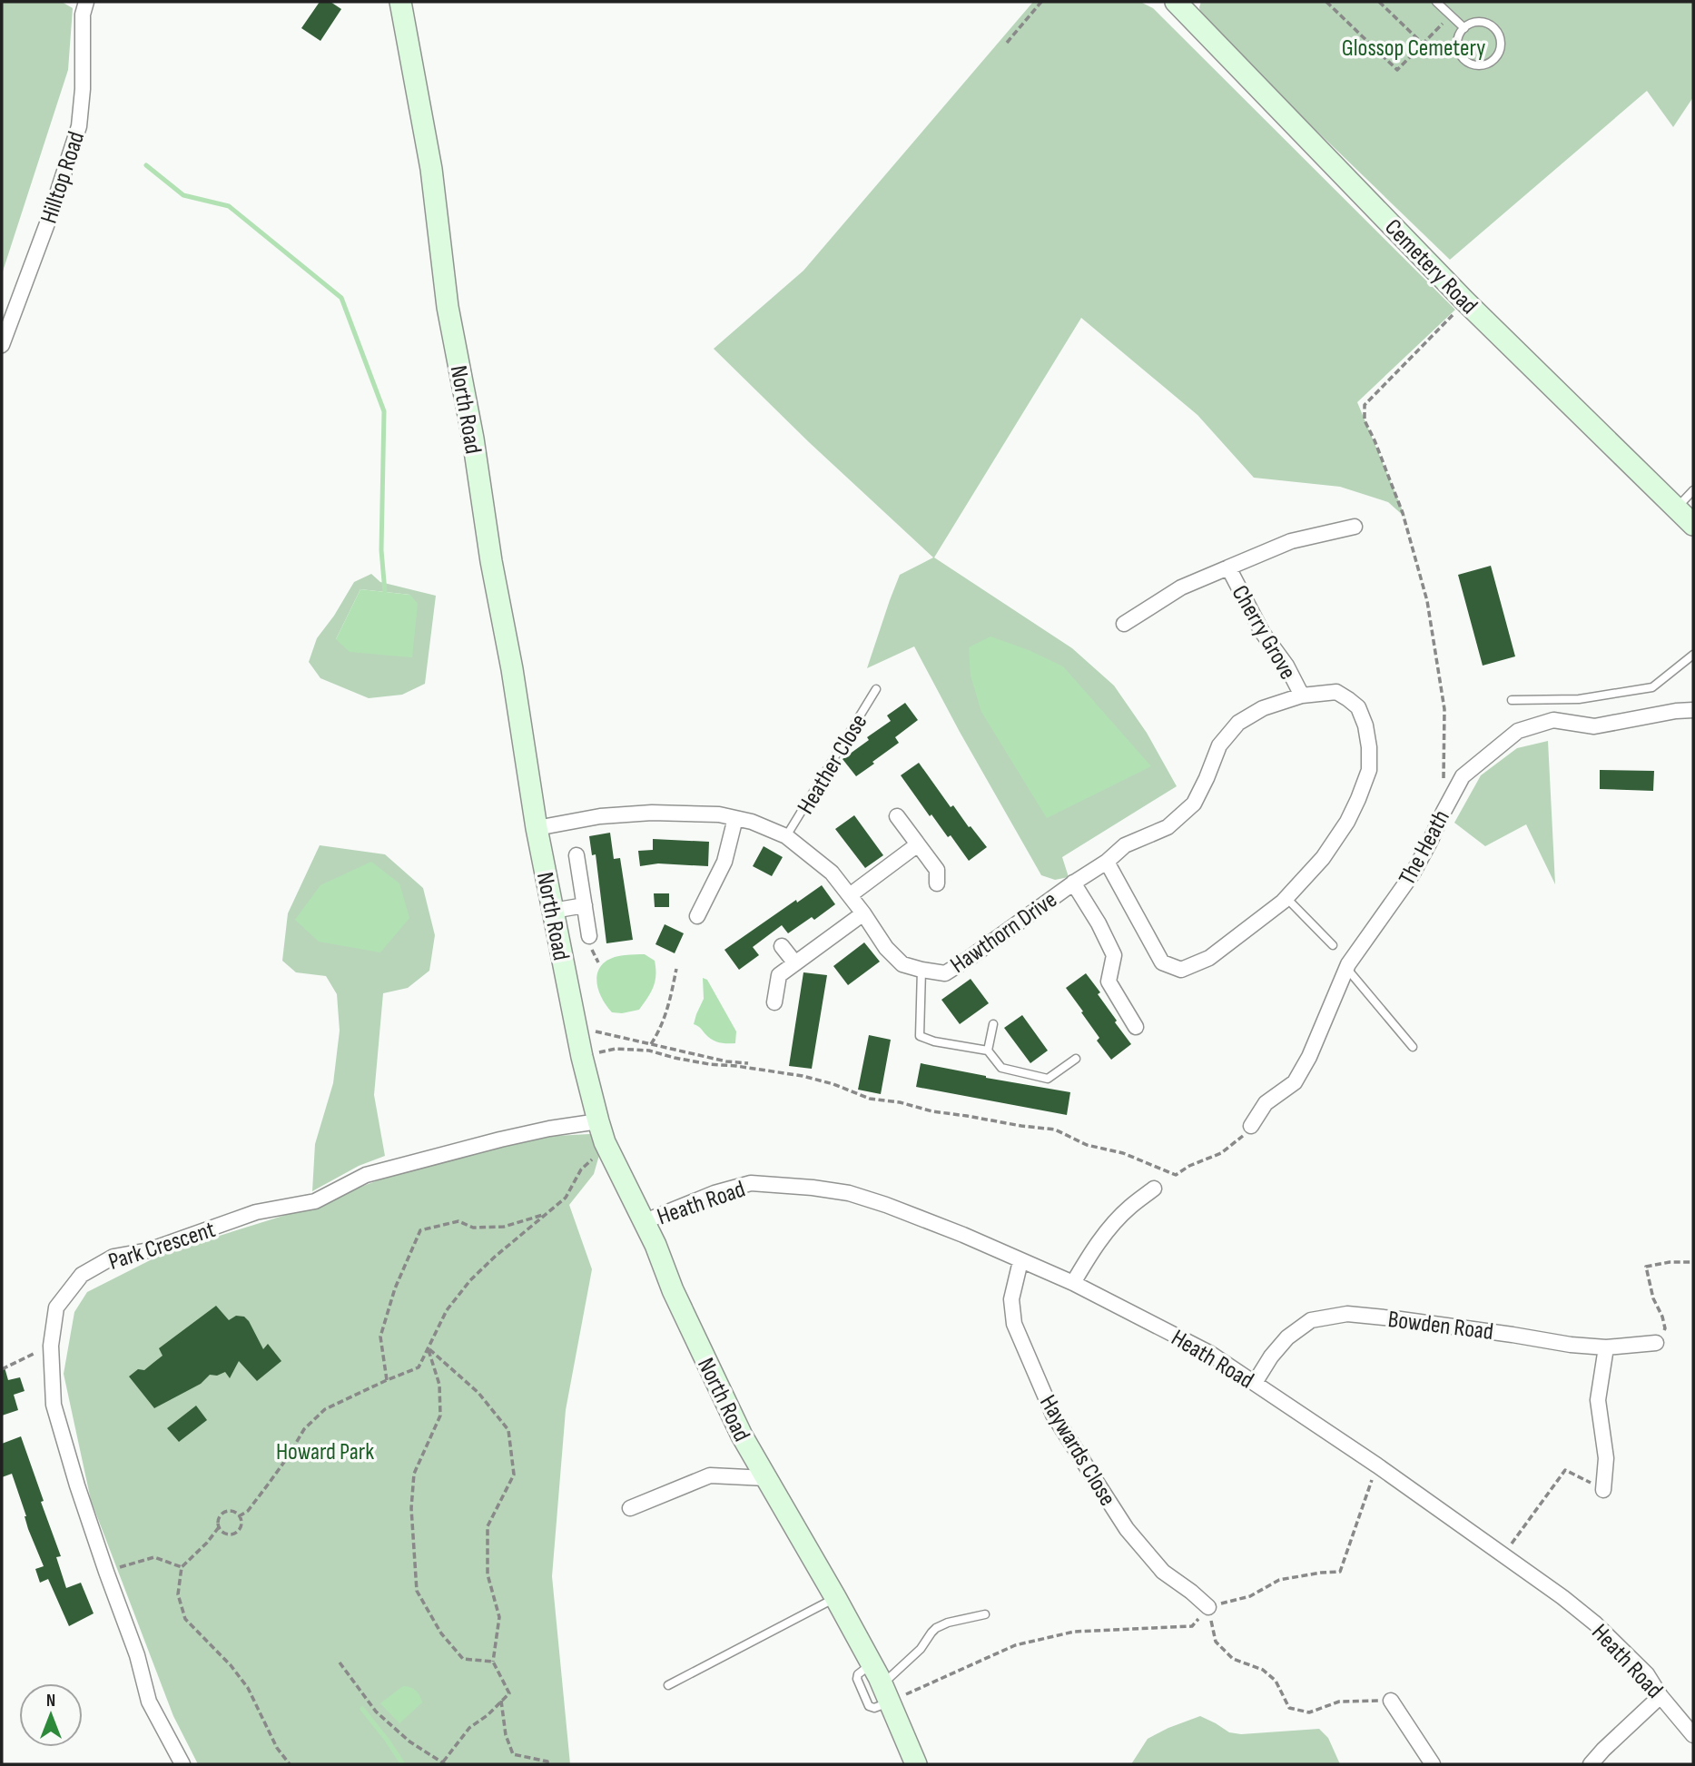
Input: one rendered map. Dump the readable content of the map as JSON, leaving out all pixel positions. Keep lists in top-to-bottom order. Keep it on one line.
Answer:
{"streets":{"street":["Hilltop Road","Cemetery Road","North Road","Cherry Grove","The Heath","Hawthorn Drive","Heath Road","Park Crescent","Bowden Road","Haywards Close"],"lane":["Heather Close"]},"crossings":[["North Road","Hawthorn Drive"],["North Road","Heath Road"],["North Road","Park Crescent"],["Cherry Grove","Hawthorn Drive"],["Heather Close","Hawthorn Drive"],["Heath Road","Bowden Road"],["Heath Road","Haywards Close"]],"parks":["Glossop Cemetery","Howard Park"],"north":"top"}
